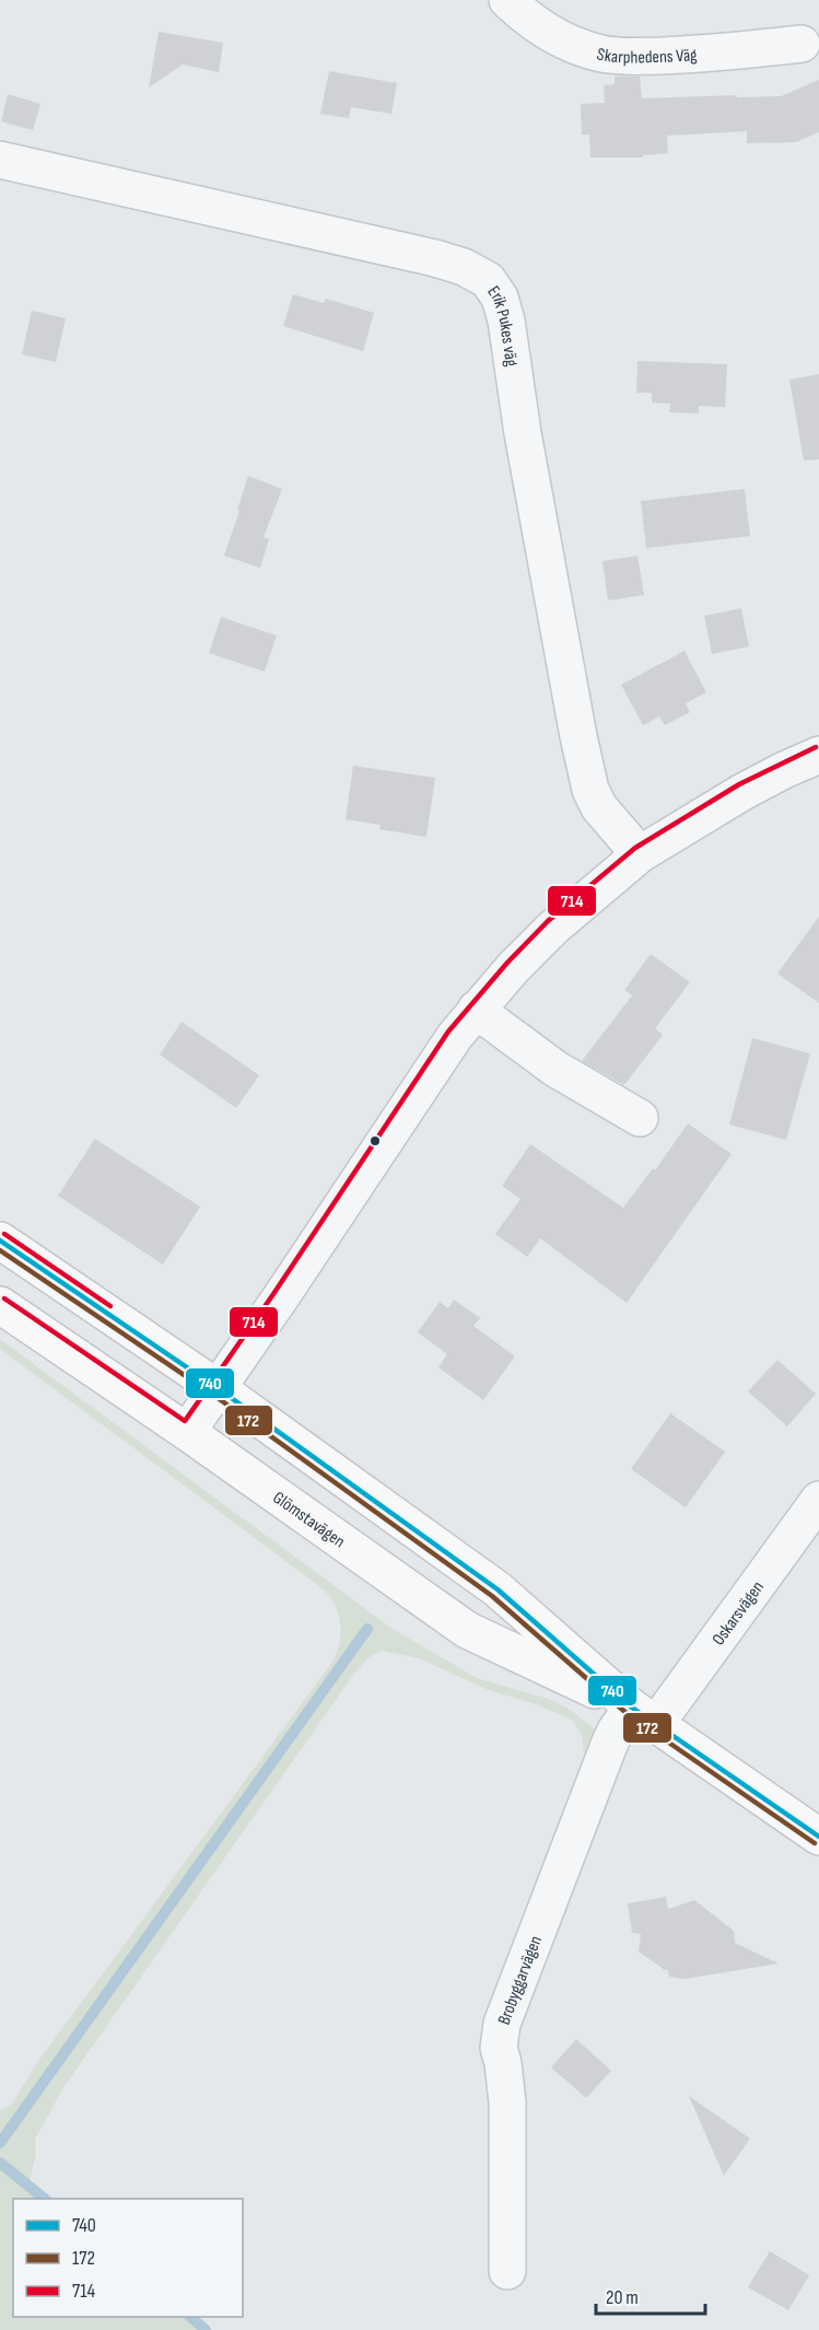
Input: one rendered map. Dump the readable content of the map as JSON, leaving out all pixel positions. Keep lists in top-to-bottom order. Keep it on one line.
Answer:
{"streets":{"main road":["Glömstavägen"],"street":["Skarphedens Väg","Erik Pukes väg","Oskarsvägen","Brobyggarvägen"]},"crossings":[["Glömstavägen","Oskarsvägen"],["Glömstavägen","Brobyggarvägen"],["Oskarsvägen","Brobyggarvägen"]],"lines":["transit line 714","transit line 740","transit line 172"],"legend":["740","172","714"],"scale_bar":"20 m"}
